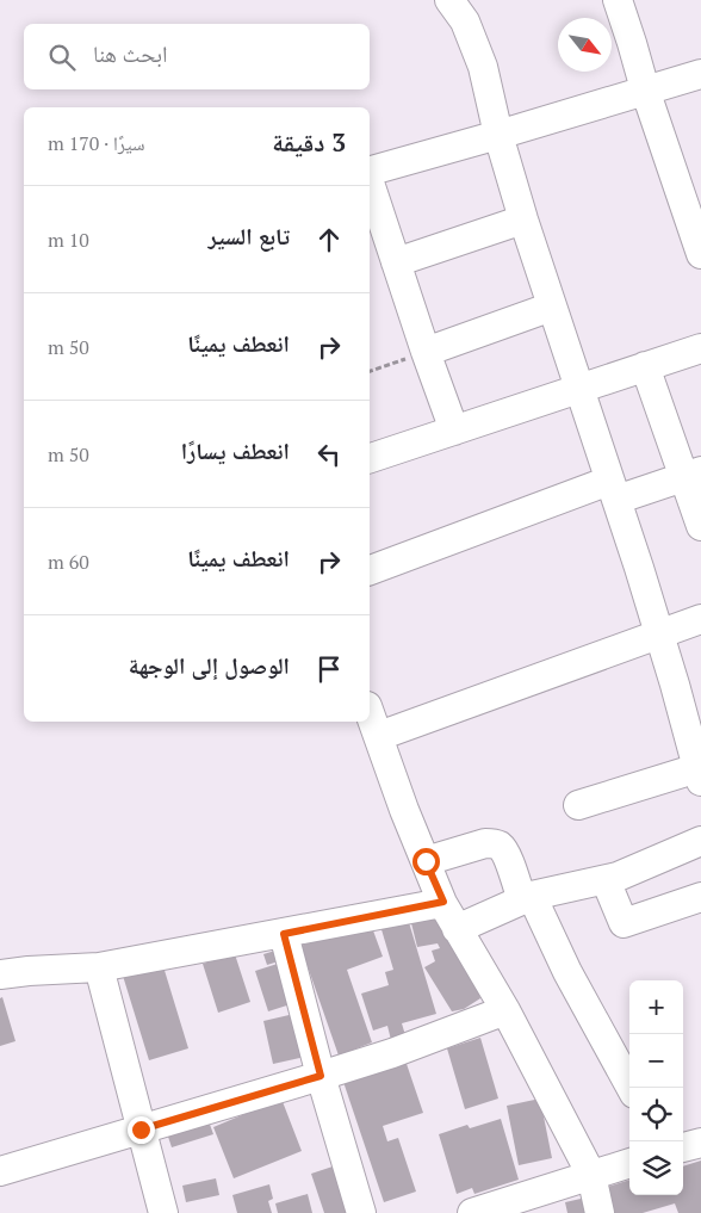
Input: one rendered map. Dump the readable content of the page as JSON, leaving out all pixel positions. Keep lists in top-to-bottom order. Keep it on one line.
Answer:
{"north":"bottom right","page":{"search":"ابحث هنا","heading":["3 دقيقة","سيرًا · 170 m"],"list":[["تابع السير","10 m"],["انعطف يمينًا","50 m"],["انعطف يسارًا","50 m"],["انعطف يمينًا","60 m"],"الوصول إلى الوجهة"],"map_buttons":["+","−"]}}
